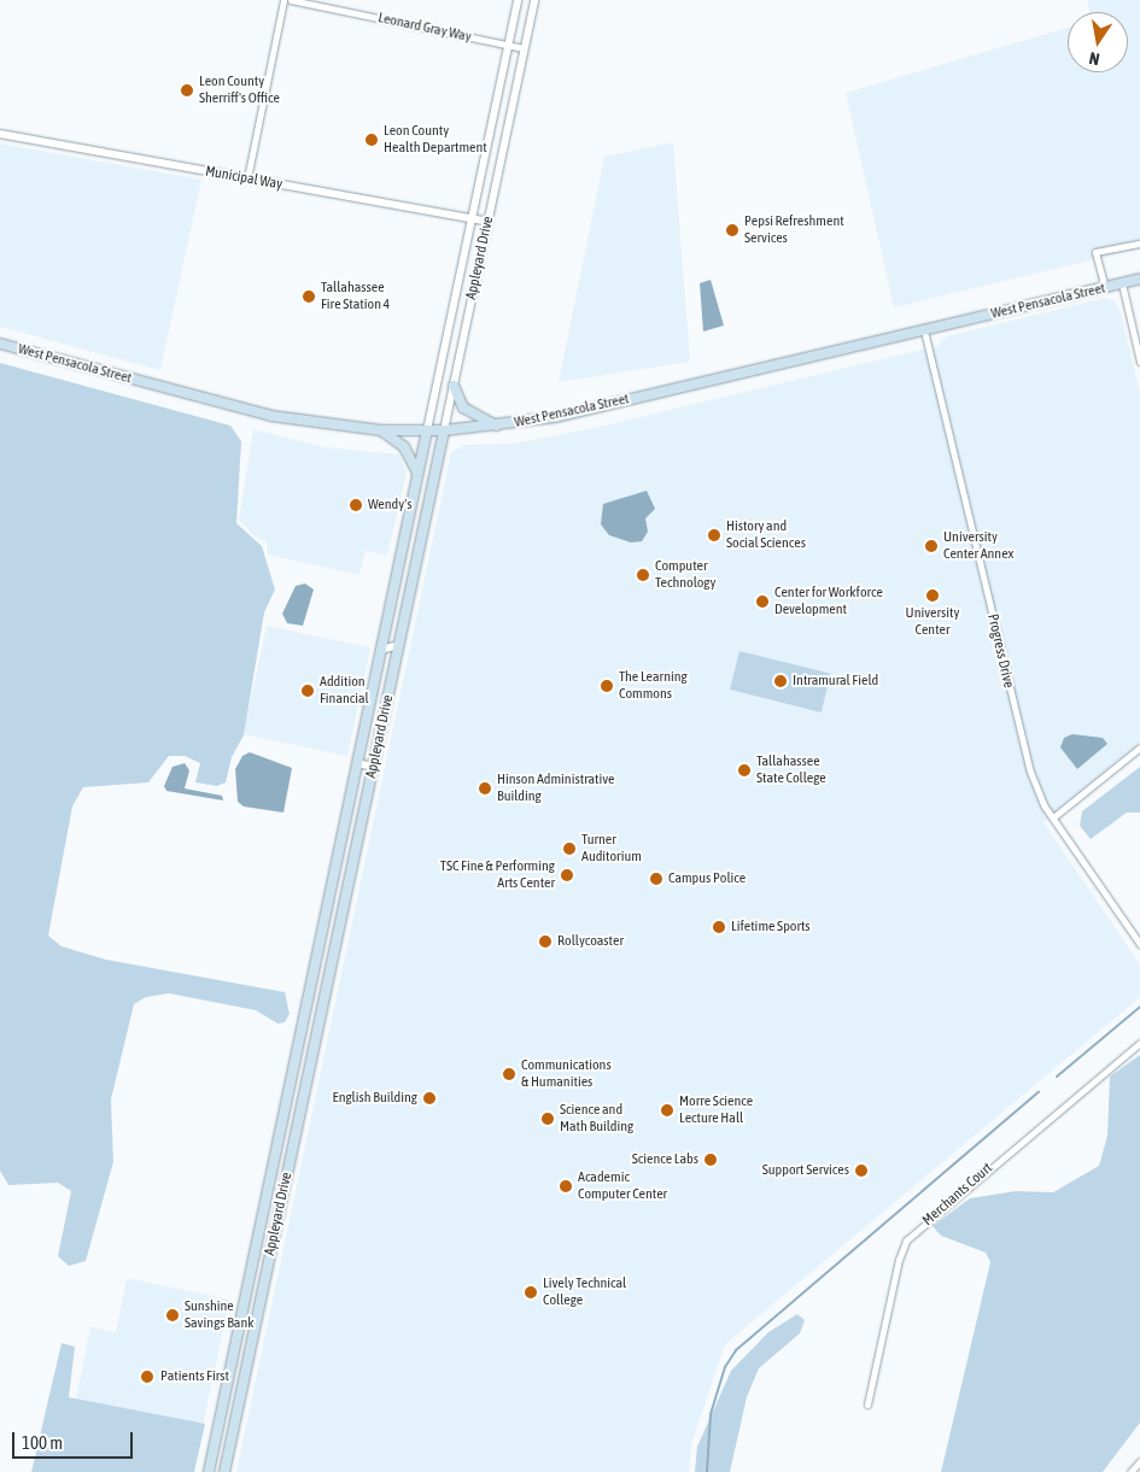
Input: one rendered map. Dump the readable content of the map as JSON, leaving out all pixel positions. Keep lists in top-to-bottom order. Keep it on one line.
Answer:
{"streets":{"main road":["Appleyard Drive","West Pensacola Street"],"street":["Leonard Gray Way","Municipal Way","Progress Drive","Merchants Court"]},"crossings":[["Leonard Gray Way","Appleyard Drive"],["Municipal Way","Appleyard Drive"],["Appleyard Drive","West Pensacola Street"],["West Pensacola Street","Progress Drive"]],"places":["Leon County Sherriff's Office","Leon County Health Department","Pepsi Refreshment Services","Tallahassee Fire Station 4","Wendy's","History and Social Sciences","University Center Annex","Computer Technology","University Center","Center for Workforce Development","Intramural Field","The Learning Commons","Addition Financial","Tallahassee State College","Hinson Administrative Building","Turner Auditorium","TSC Fine & Performing Arts Center","Campus Police","Lifetime Sports","Rollycoaster","Communications & Humanities","English Building","Morre Science Lecture Hall","Science and Math Building","Science Labs","Support Services","Academic Computer Center","Lively Technical College","Sunshine Savings Bank","Patients First"],"scale_bar":"100 m","north":"bottom"}
